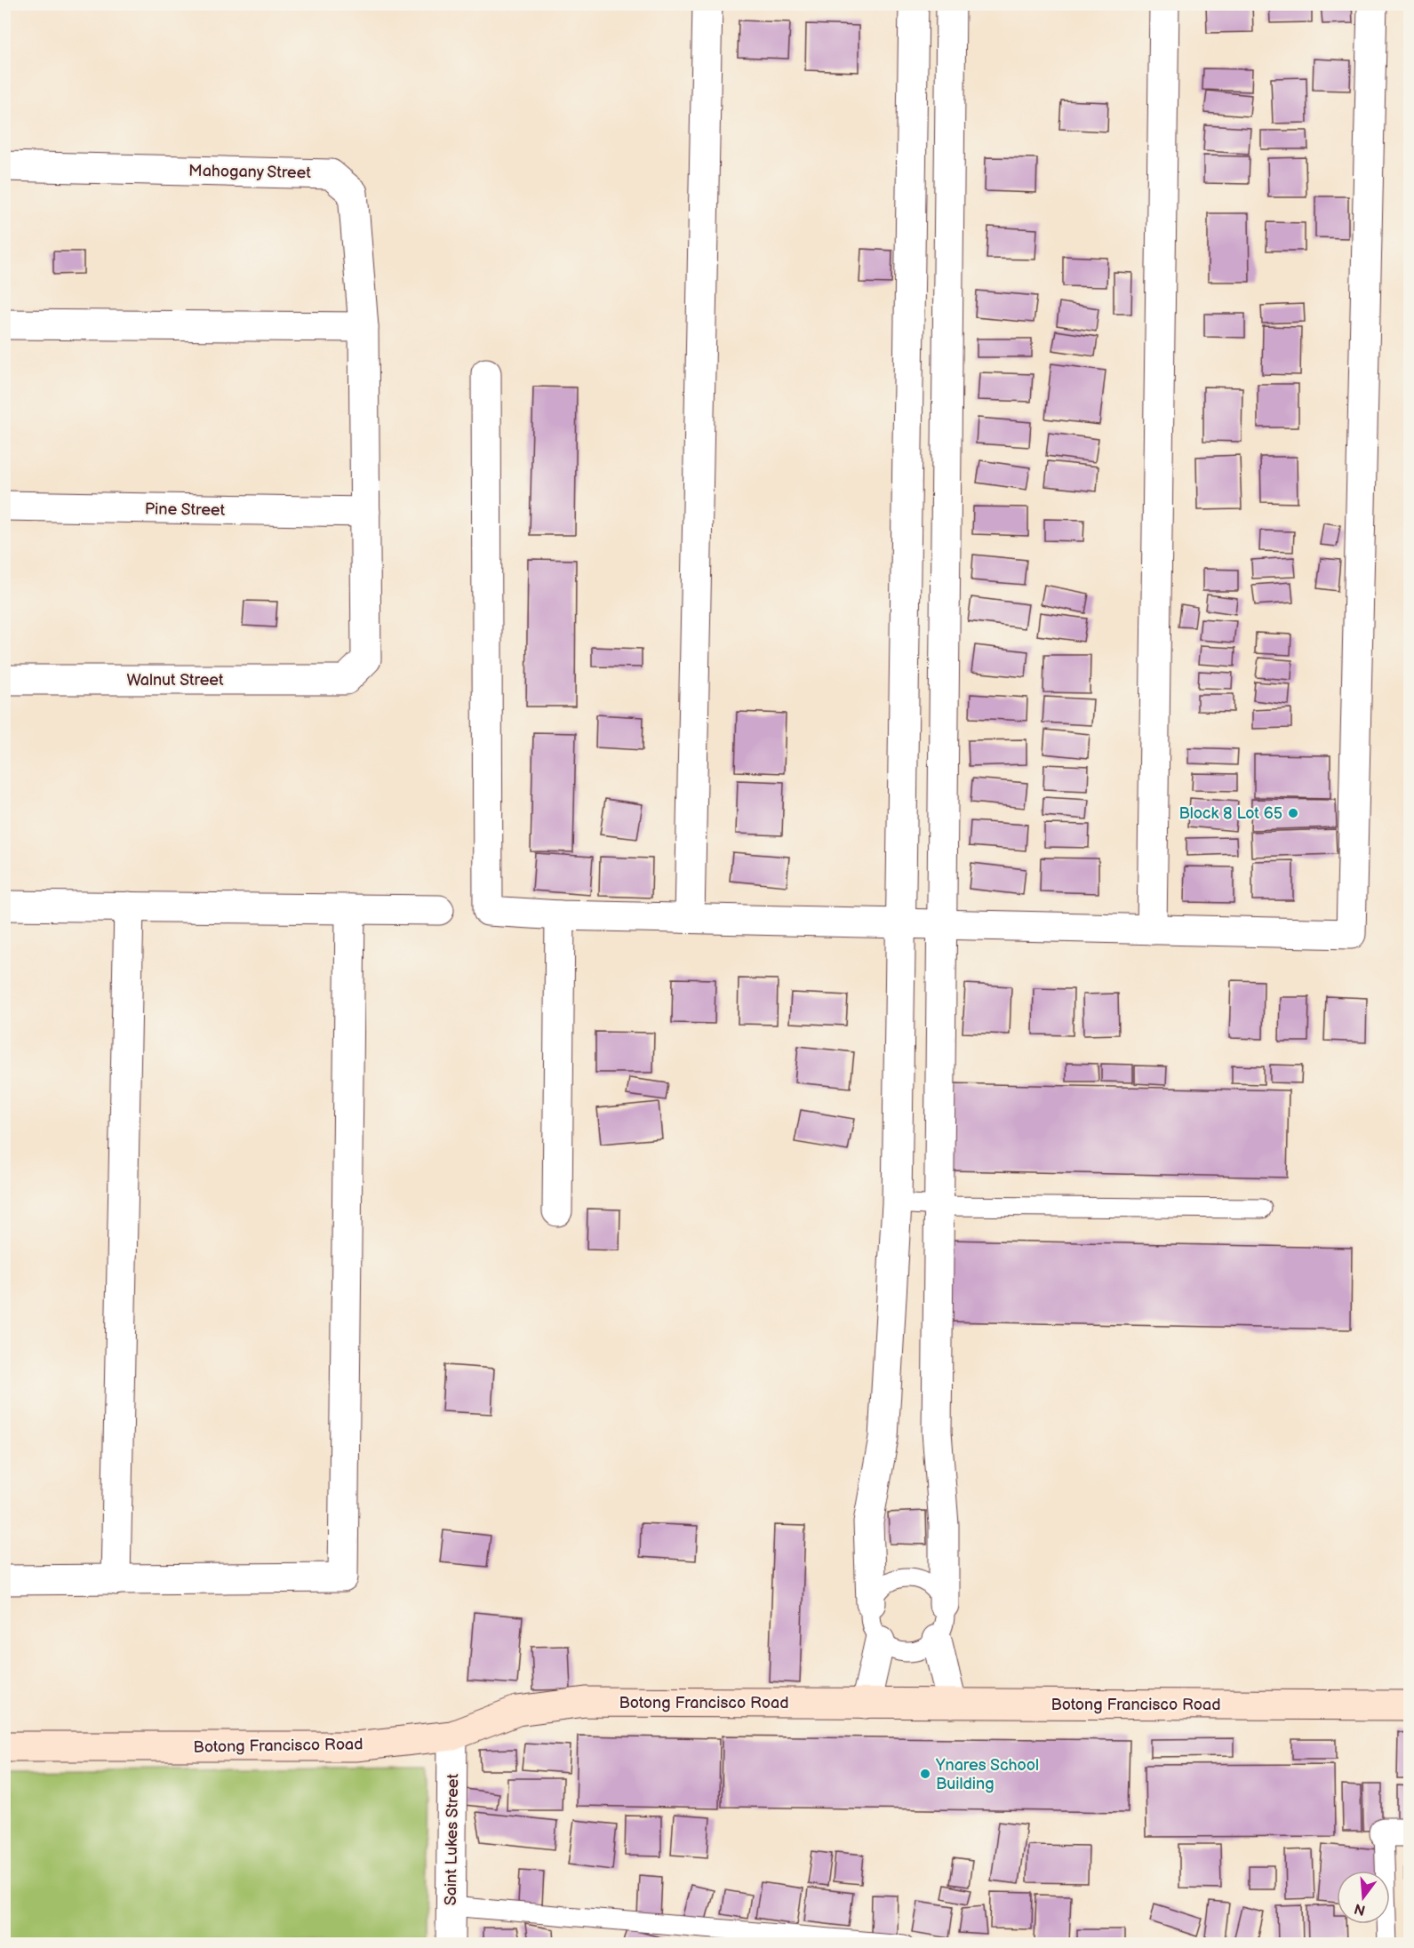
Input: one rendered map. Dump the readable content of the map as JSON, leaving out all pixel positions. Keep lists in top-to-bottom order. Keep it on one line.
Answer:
{"streets":{"street":["Mahogany Street","Pine Street","Walnut Street","Botong Francisco Road","Saint Lukes Street"]},"crossings":[["Mahogany Street","Pine Street"],["Mahogany Street","Walnut Street"],["Botong Francisco Road","Saint Lukes Street"]],"places":["Block 8 Lot 65","Ynares School Building"],"north":"bottom"}
